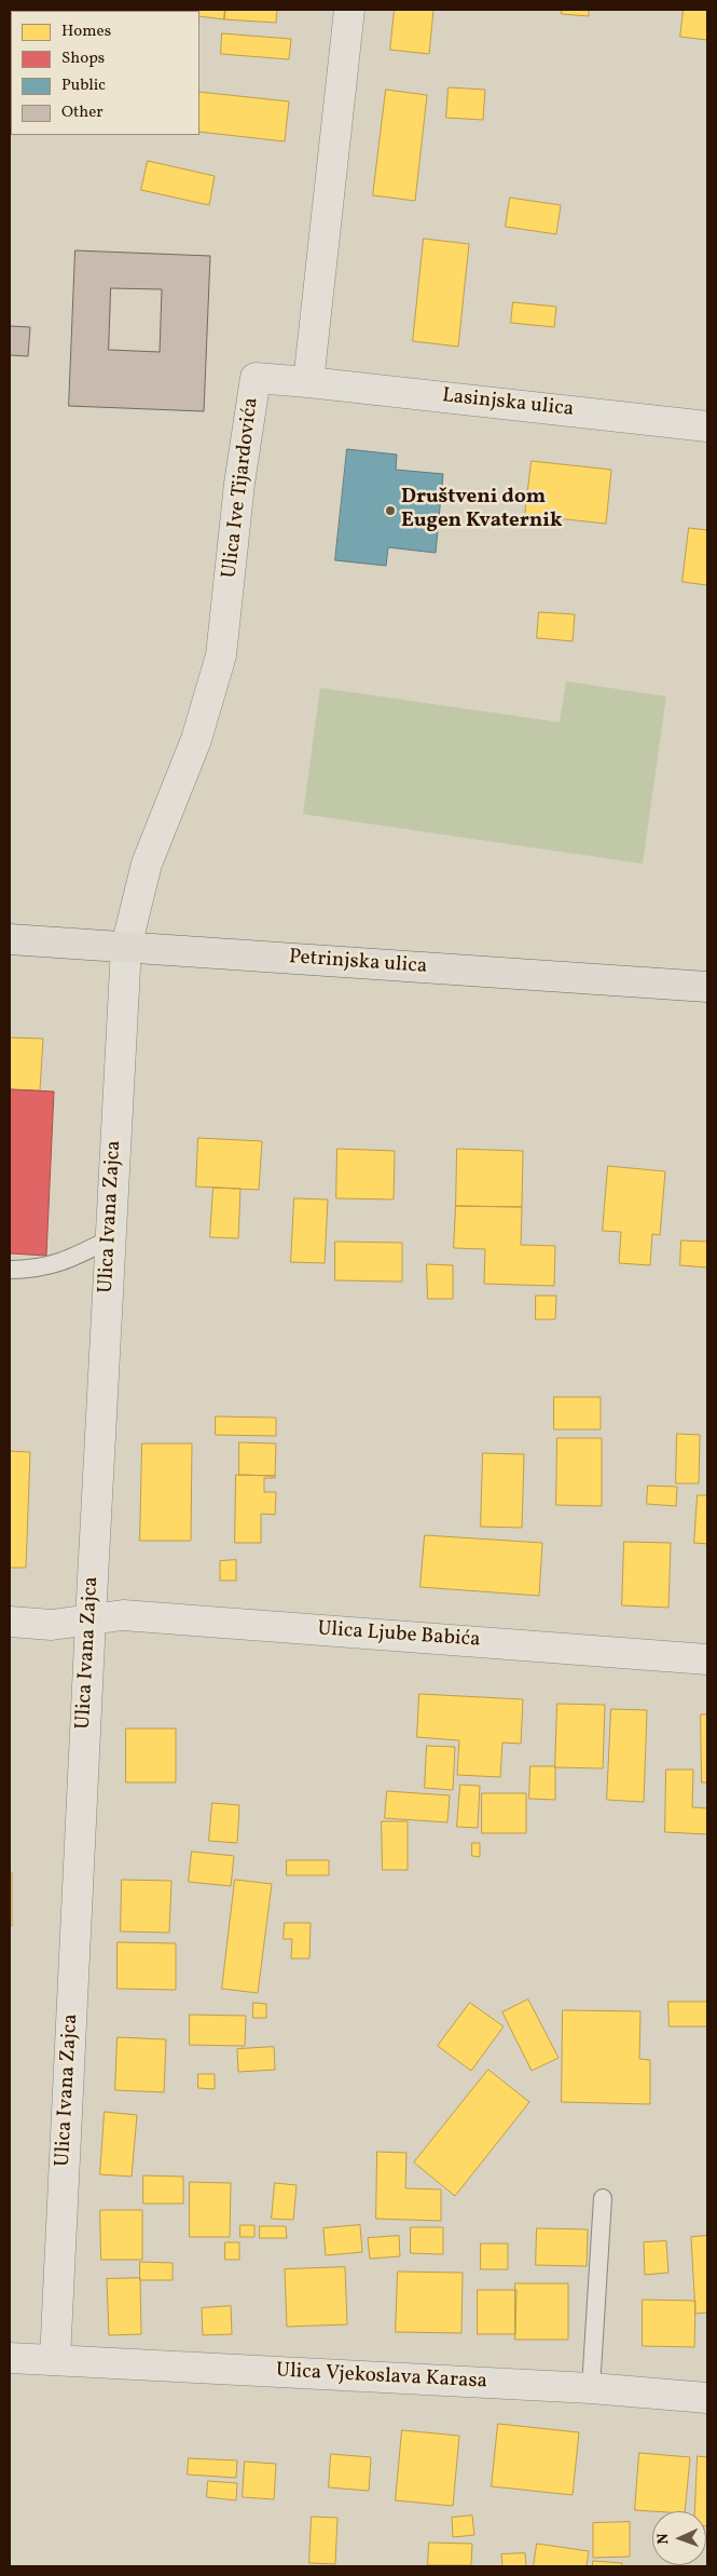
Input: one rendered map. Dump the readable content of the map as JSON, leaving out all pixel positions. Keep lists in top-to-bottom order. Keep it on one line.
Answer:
{"streets":{"main road":["Petrinjska ulica"],"street":["Lasinjska ulica","Ulica Ive Tijardovića","Ulica Ivana Zajca","Ulica Ljube Babića","Ulica Vjekoslava Karasa"]},"crossings":[["Lasinjska ulica","Ulica Ive Tijardovića"],["Ulica Ive Tijardovića","Petrinjska ulica"],["Ulica Ive Tijardovića","Ulica Ivana Zajca"],["Petrinjska ulica","Ulica Ivana Zajca"],["Ulica Ivana Zajca","Ulica Ljube Babića"],["Ulica Ivana Zajca","Ulica Vjekoslava Karasa"]],"places":["Društveni dom Eugen Kvaternik"],"legend":["Homes","Shops","Public","Other"],"north":"left"}
